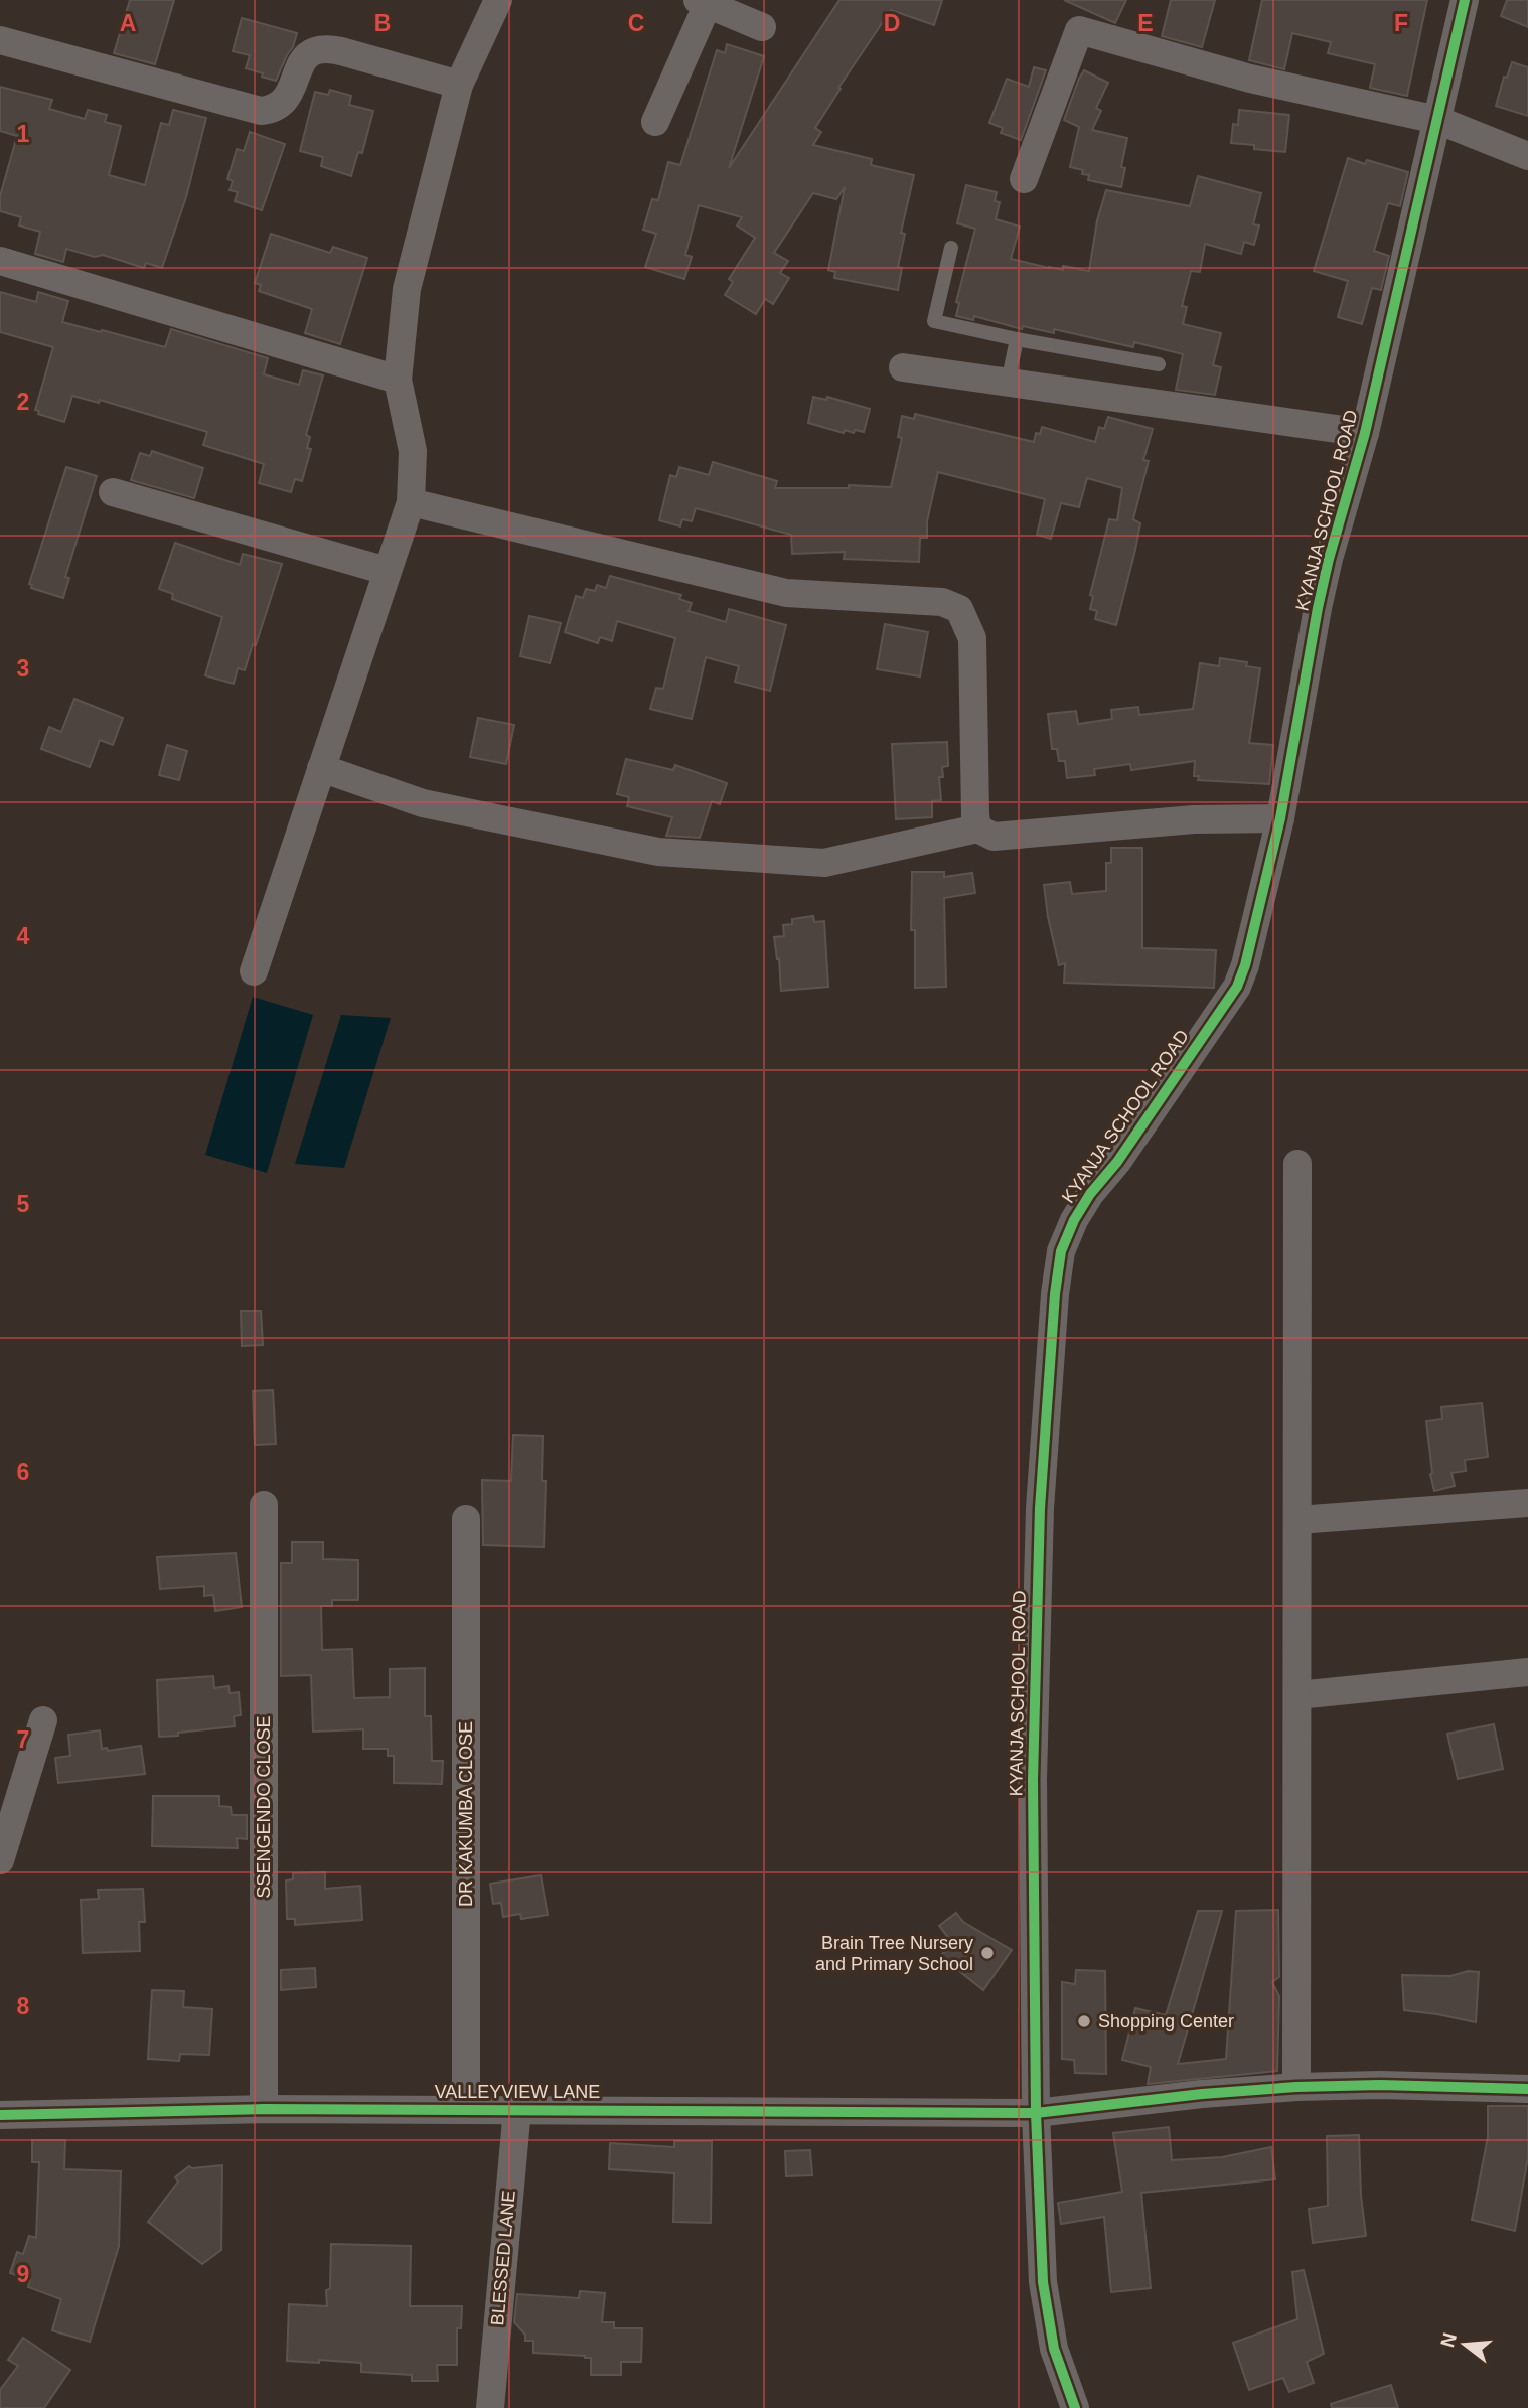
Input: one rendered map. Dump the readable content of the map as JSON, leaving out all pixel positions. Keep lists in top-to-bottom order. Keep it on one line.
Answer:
{"streets":{"street":["KYANJA SCHOOL ROAD","SSENGENDO CLOSE","DR KAKUMBA CLOSE","VALLEYVIEW LANE","BLESSED LANE"]},"crossings":[["KYANJA SCHOOL ROAD","VALLEYVIEW LANE"],["SSENGENDO CLOSE","VALLEYVIEW LANE"],["DR KAKUMBA CLOSE","VALLEYVIEW LANE"],["VALLEYVIEW LANE","BLESSED LANE"]],"places":["Brain Tree Nursery and Primary School","Shopping Center"],"north":"left","grid":{"columns":["A","B","C","D","E","F"],"rows":["1","2","3","4","5","6","7","8","9"]}}
